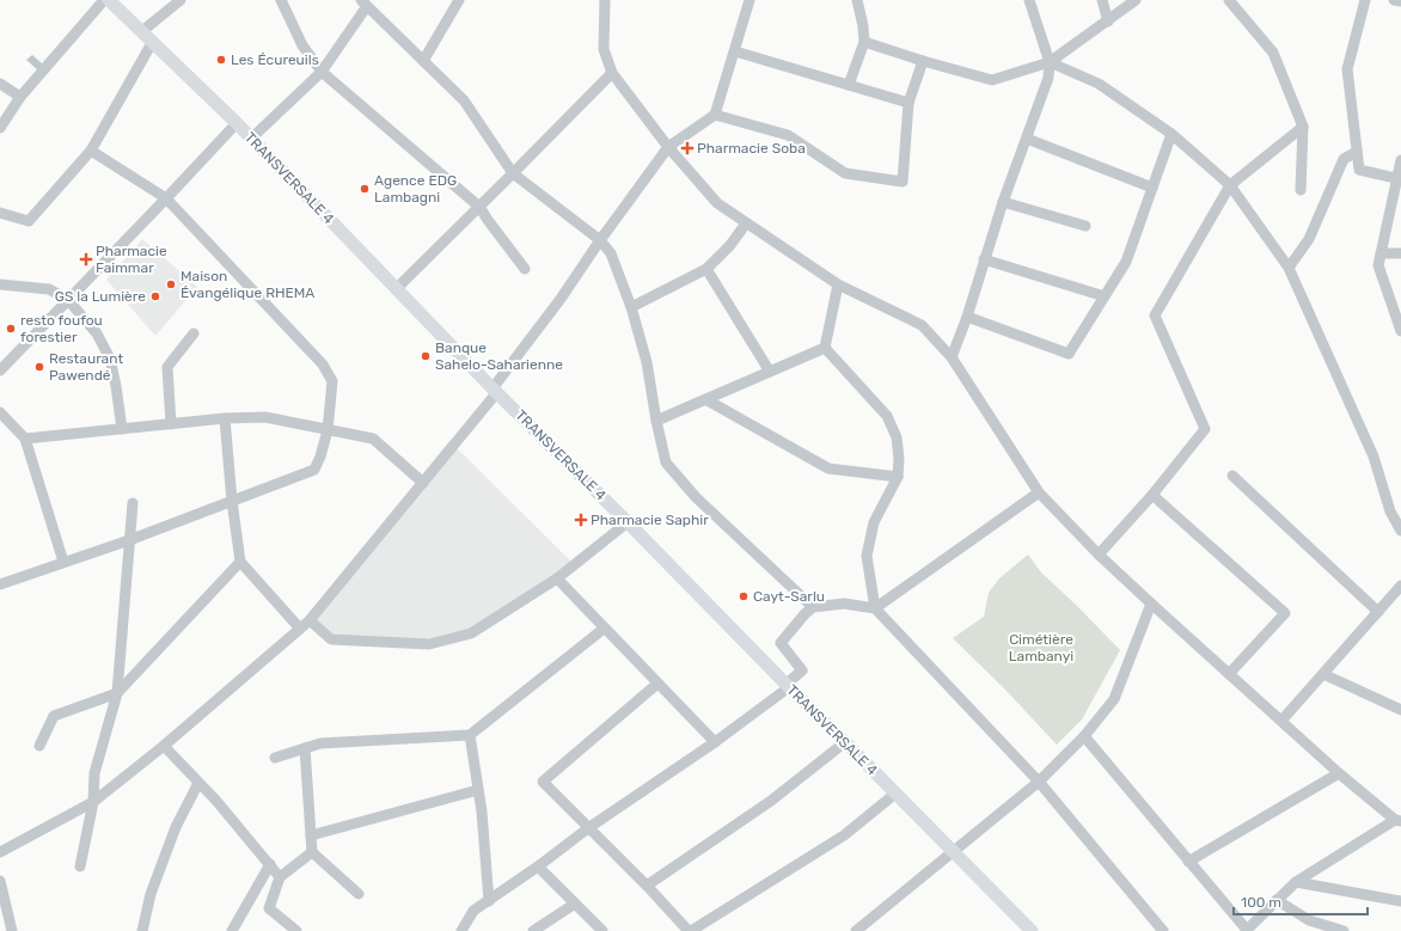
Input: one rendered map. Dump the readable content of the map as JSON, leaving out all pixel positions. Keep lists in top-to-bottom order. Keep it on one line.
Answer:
{"streets":{"main road":["TRANSVERSALE 4"]},"parks":["Cimétière Lambanyi"],"places":{"other":["Les Écureuils","Agence EDG Lambagni","Maison Évangélique RHEMA","GS la Lumière","resto foufou forestier","Banque Sahelo-Saharienne","Restaurant Pawendé","Cayt-Sarlu"],"health":["Pharmacie Soba","Pharmacie Faimmar","Pharmacie Saphir"]},"scale_bar":"100 m"}
